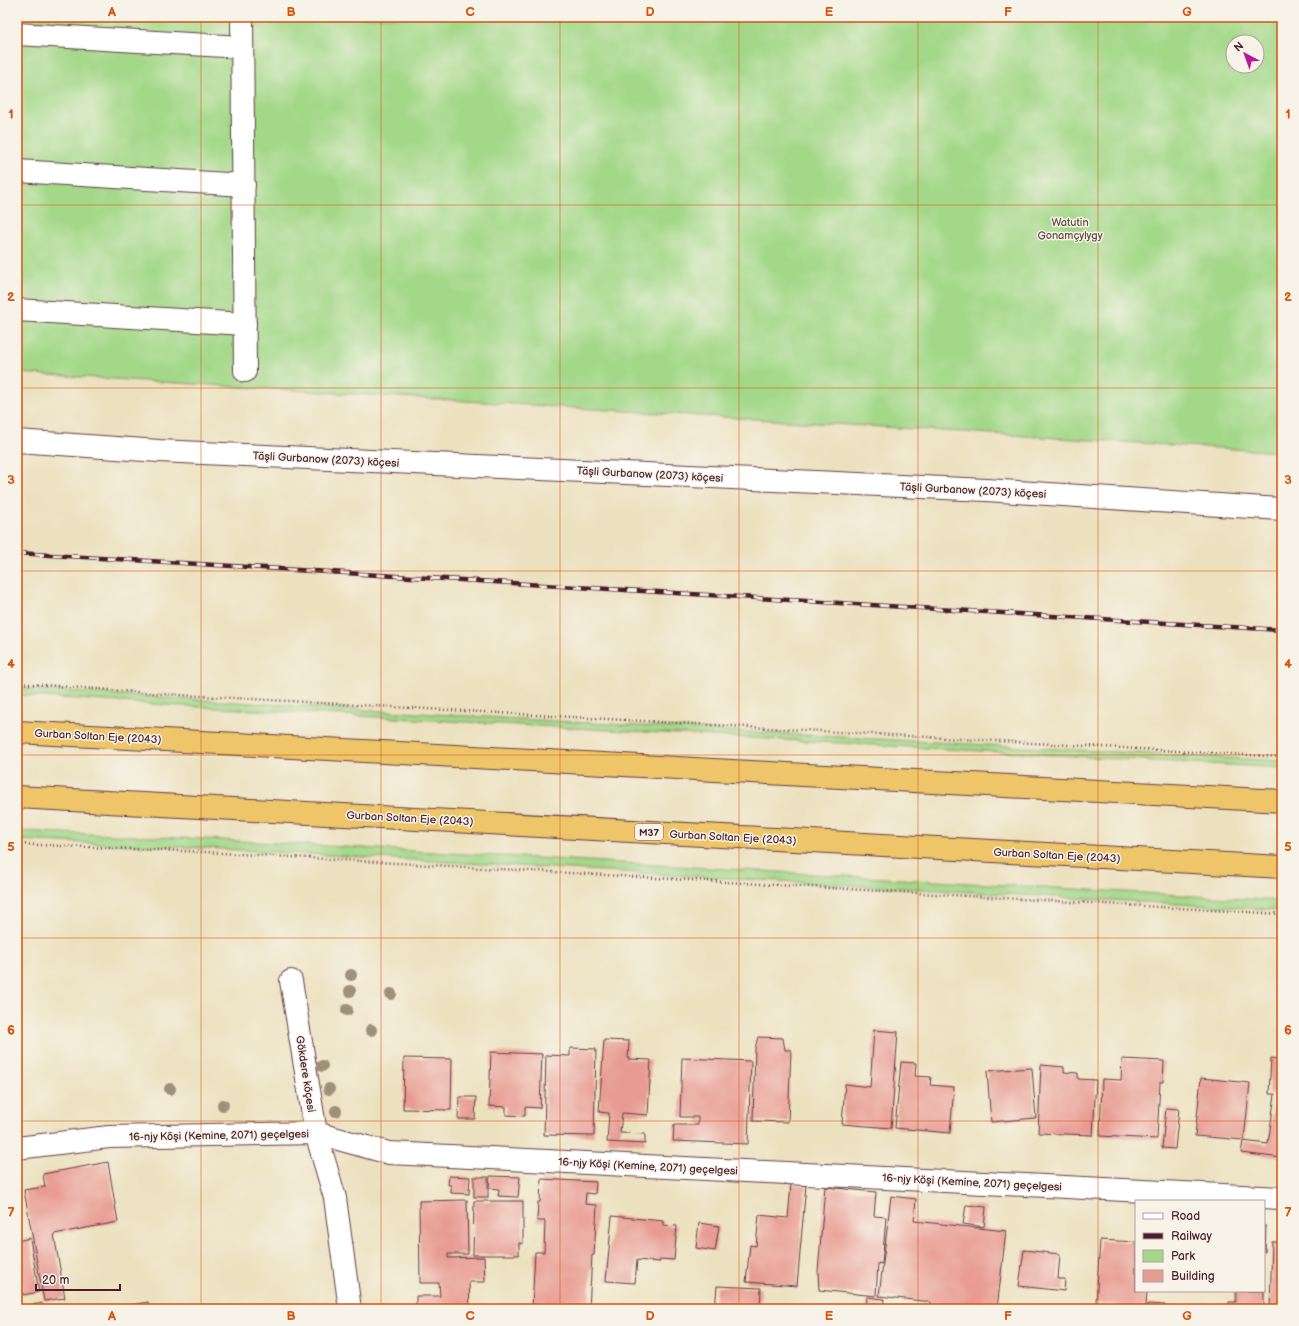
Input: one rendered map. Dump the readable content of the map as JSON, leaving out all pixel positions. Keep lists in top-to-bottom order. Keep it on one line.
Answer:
{"streets":{"highway":["Gurban Soltan Eje (2043)","M37"],"street":["Täşli Gurbanow (2073) köçesi","Gökdere köçesi","16-njy Köşi (Kemine, 2071) geçelgesi"]},"crossings":[["Gökdere köçesi","16-njy Köşi (Kemine, 2071) geçelgesi"]],"parks":["Watutin Gonamçylygy"],"legend":["Road","Railway","Park","Building"],"scale_bar":"20 m","north":"top left","grid":{"columns":["A","B","C","D","E","F","G"],"rows":["1","2","3","4","5","6","7"]}}
